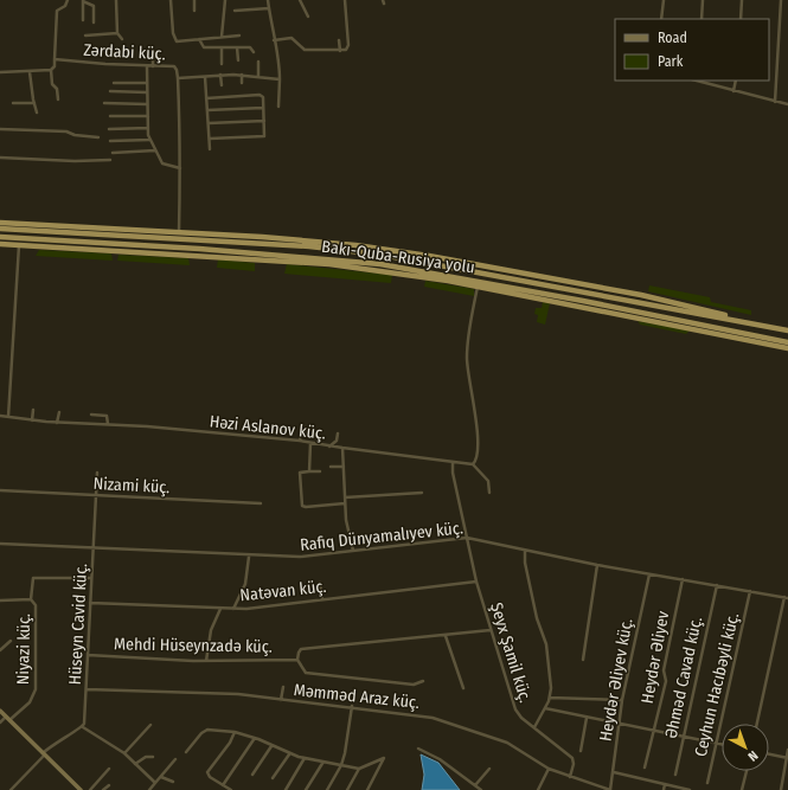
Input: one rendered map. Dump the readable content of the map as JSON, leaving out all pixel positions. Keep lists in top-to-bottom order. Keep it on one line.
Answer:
{"streets":{"highway":["Bakı-Quba-Rusiya yolu"],"street":["Zərdabi küç.","Həzi Aslanov küç.","Nizami küç.","Rafiq Dünyamalıyev küç.","Natəvan küç.","Hüseyn Cavid küç.","Mehdi Hüseynzadə küç.","Niyazi küç.","Şeyx Şamil küç.","Heydər Əliyev","Əhməd Cavad küç.","Heydər Əliyev küç.","Ceyhun Hacıbəyli küç.","Məmməd Araz küç."]},"crossings":[["Həzi Aslanov küç.","Şeyx Şamil küç."],["Nizami küç.","Hüseyn Cavid küç."],["Rafiq Dünyamalıyev küç.","Hüseyn Cavid küç."],["Rafiq Dünyamalıyev küç.","Şeyx Şamil küç."],["Rafiq Dünyamalıyev küç.","Heydər Əliyev"],["Rafiq Dünyamalıyev küç.","Əhməd Cavad küç."],["Rafiq Dünyamalıyev küç.","Heydər Əliyev küç."],["Rafiq Dünyamalıyev küç.","Ceyhun Hacıbəyli küç."],["Natəvan küç.","Hüseyn Cavid küç."],["Natəvan küç.","Şeyx Şamil küç."],["Hüseyn Cavid küç.","Mehdi Hüseynzadə küç."],["Hüseyn Cavid küç.","Niyazi küç."],["Hüseyn Cavid küç.","Məmməd Araz küç."],["Şeyx Şamil küç.","Məmməd Araz küç."],["Heydər Əliyev küç.","Məmməd Araz küç."]],"legend":["Road","Park"],"north":"bottom right"}
